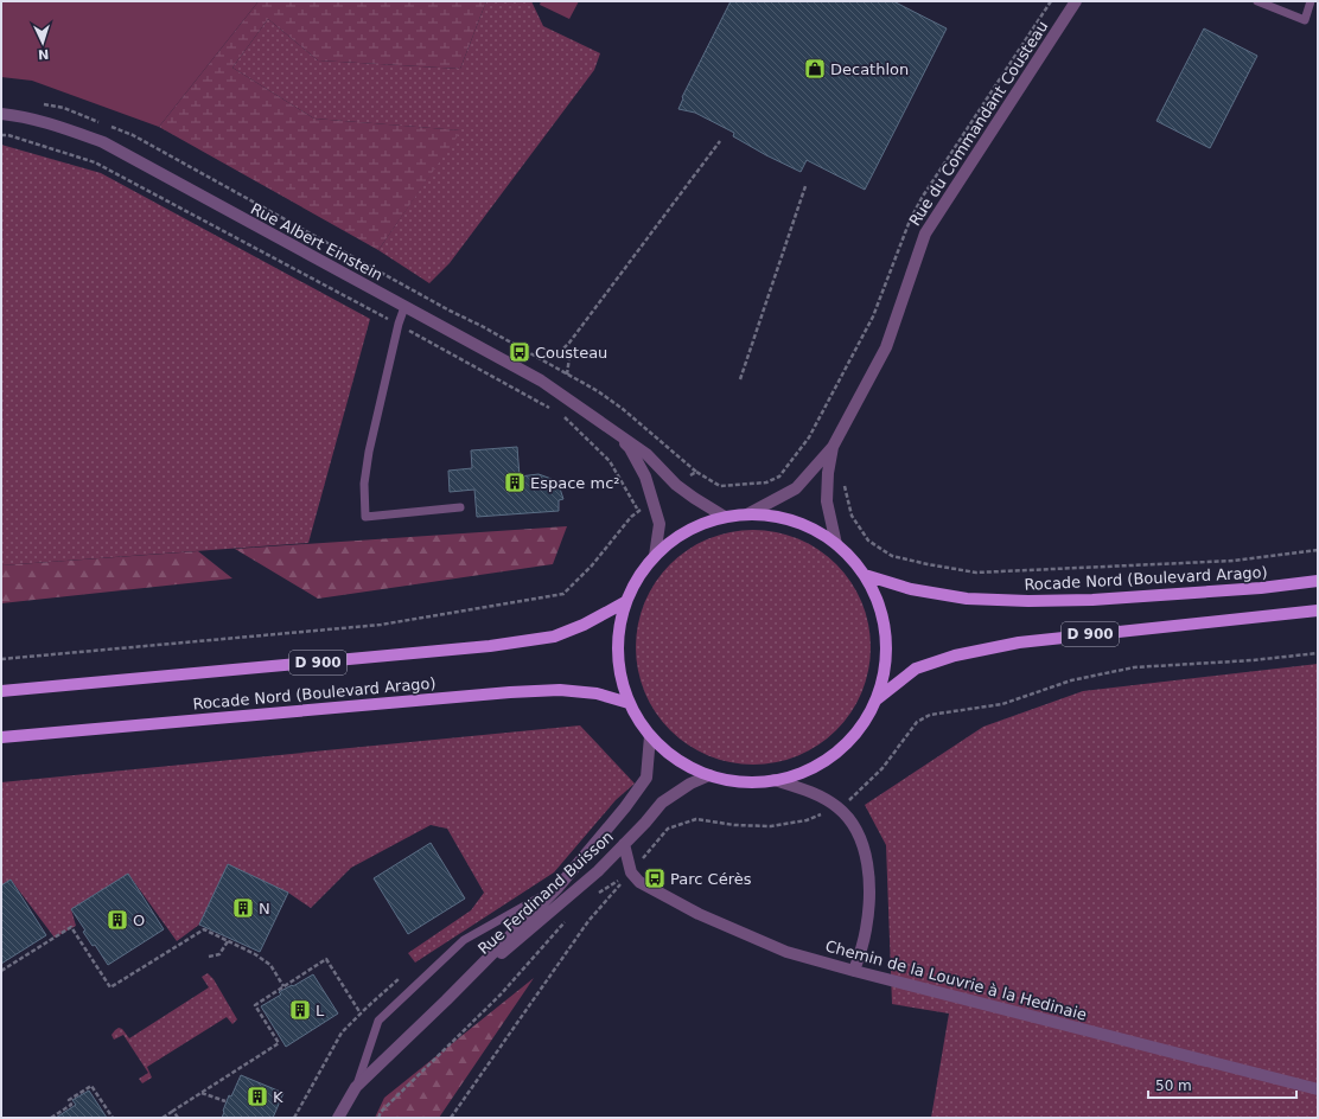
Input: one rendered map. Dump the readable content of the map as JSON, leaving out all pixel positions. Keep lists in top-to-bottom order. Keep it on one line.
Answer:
{"streets":{"main road":["Rocade Nord (Boulevard Arago)","D 900"],"street":["Rue du Commandant Cousteau","Rue Albert Einstein","Rue Ferdinand Buisson","Chemin de la Louvrie à la Hedinaie"]},"places":{"shop":["Decathlon"],"bus stop":["Cousteau","Parc Cérès"],"building":["Espace mc²","N","O","L","K"]},"scale_bar":"50 m","north":"bottom"}
